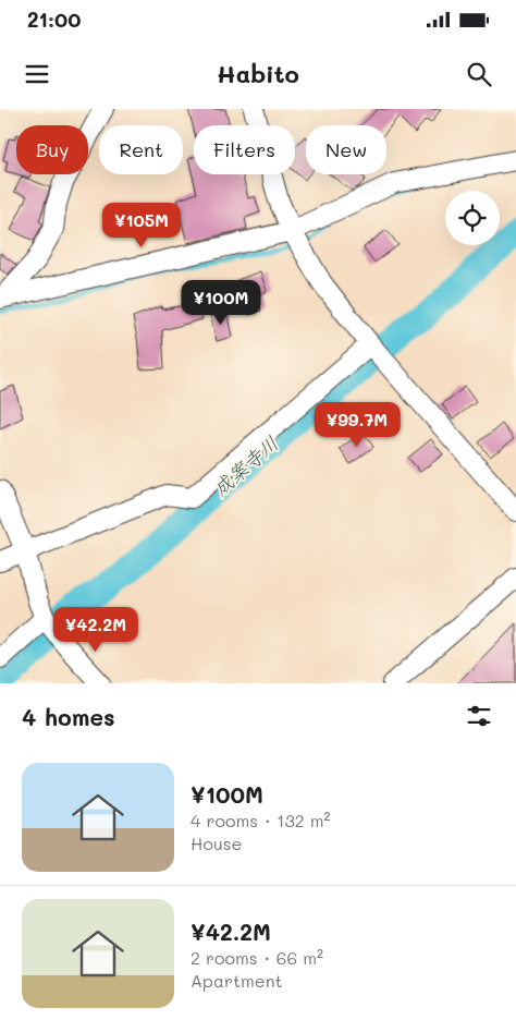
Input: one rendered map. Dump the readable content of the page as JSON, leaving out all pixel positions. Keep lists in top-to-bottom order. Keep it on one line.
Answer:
{"water":["成案寺川"],"page":{"status":"21:00","header":"Habito","chip":["Buy","Rent","Filters","New"],"price":["¥105M","¥100M","¥99.7M","¥42.2M"],"heading":"4 homes","list":[{"name":"¥100M","note":"4 rooms · 132 m² · House"},{"name":"¥42.2M","note":"2 rooms · 66 m² · Apartment"}]}}
